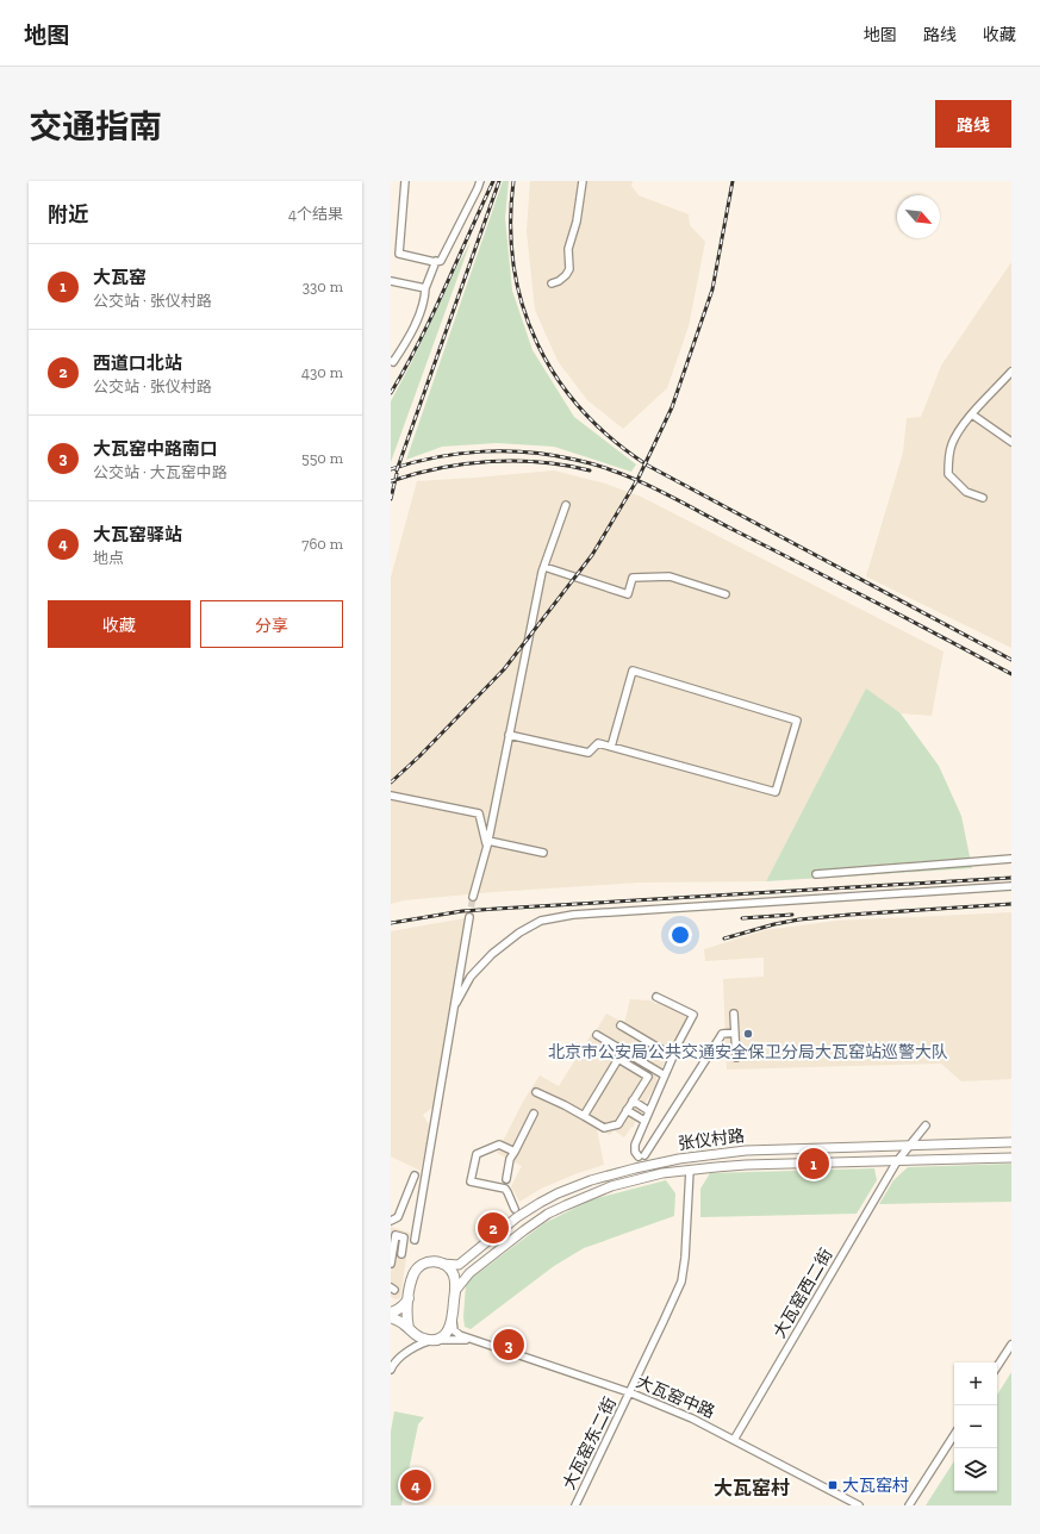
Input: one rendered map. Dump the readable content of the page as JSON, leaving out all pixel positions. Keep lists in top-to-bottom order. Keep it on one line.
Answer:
{"streets":{"main road":["张仪村路"],"street":["大瓦窑西二街","大瓦窑中路","大瓦窑东二街"]},"crossings":[["张仪村路","大瓦窑西二街"],["张仪村路","大瓦窑中路"],["张仪村路","大瓦窑东二街"],["大瓦窑西二街","大瓦窑中路"],["大瓦窑中路","大瓦窑东二街"]],"districts":["大瓦窑村"],"places":{"other":["北京市公安局公共交通安全保卫分局大瓦窑站巡警大队"],"transit":["大瓦窑村"]},"north":"bottom right","page":{"header":"地图","nav":["地图","路线","收藏"],"title":"交通指南","buttons":["路线",["收藏","分享"]],"heading":["附近","4个结果"],"list":[{"mark":"1","name":"大瓦窑","note":"公交站 · 张仪村路","value":"330 m"},{"mark":"2","name":"西道口北站","note":"公交站 · 张仪村路","value":"430 m"},{"mark":"3","name":"大瓦窑中路南口","note":"公交站 · 大瓦窑中路","value":"550 m"},{"mark":"4","name":"大瓦窑驿站","note":"地点","value":"760 m"}],"pins":["1","2","3","4"],"map_buttons":["+","−"]}}
